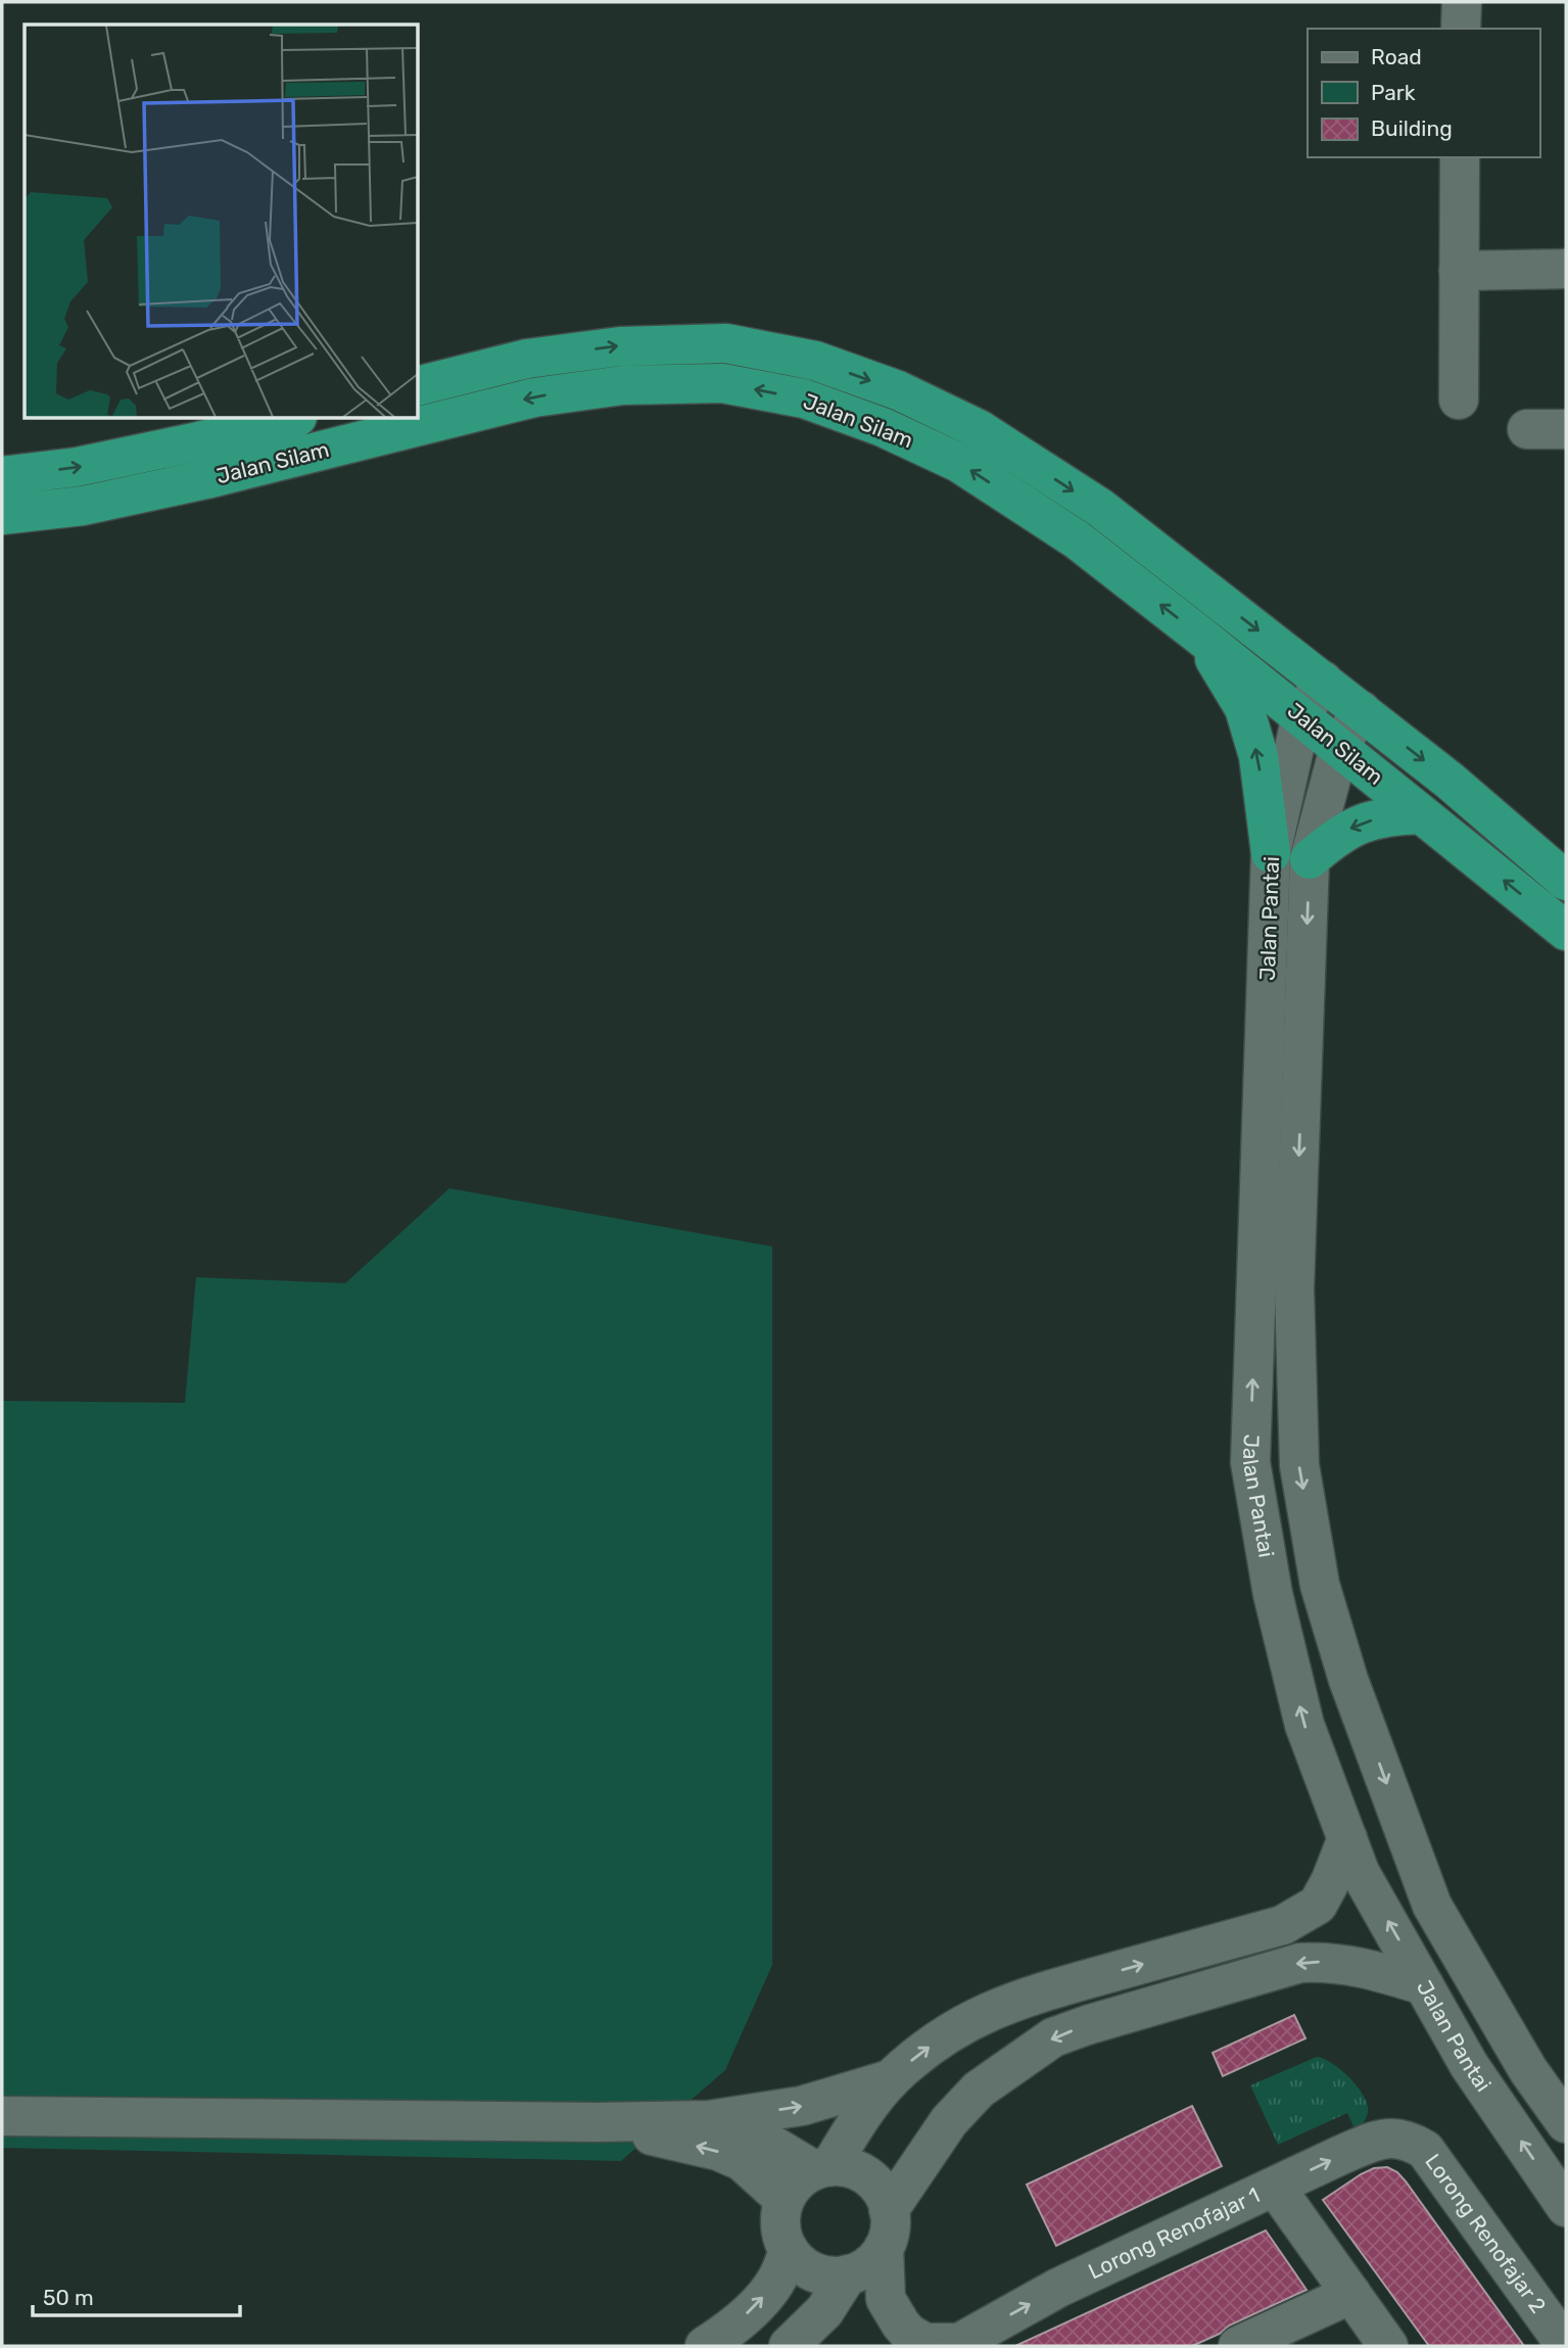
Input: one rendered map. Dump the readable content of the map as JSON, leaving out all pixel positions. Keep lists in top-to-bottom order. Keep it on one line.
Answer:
{"streets":{"highway":["Jalan Silam"],"street":["Jalan Pantai","Lorong Renofajar 1","Lorong Renofajar 2"]},"crossings":[["Jalan Silam","Jalan Pantai"],["Lorong Renofajar 1","Lorong Renofajar 2"]],"legend":["Road","Park","Building"],"scale_bar":"50 m"}
